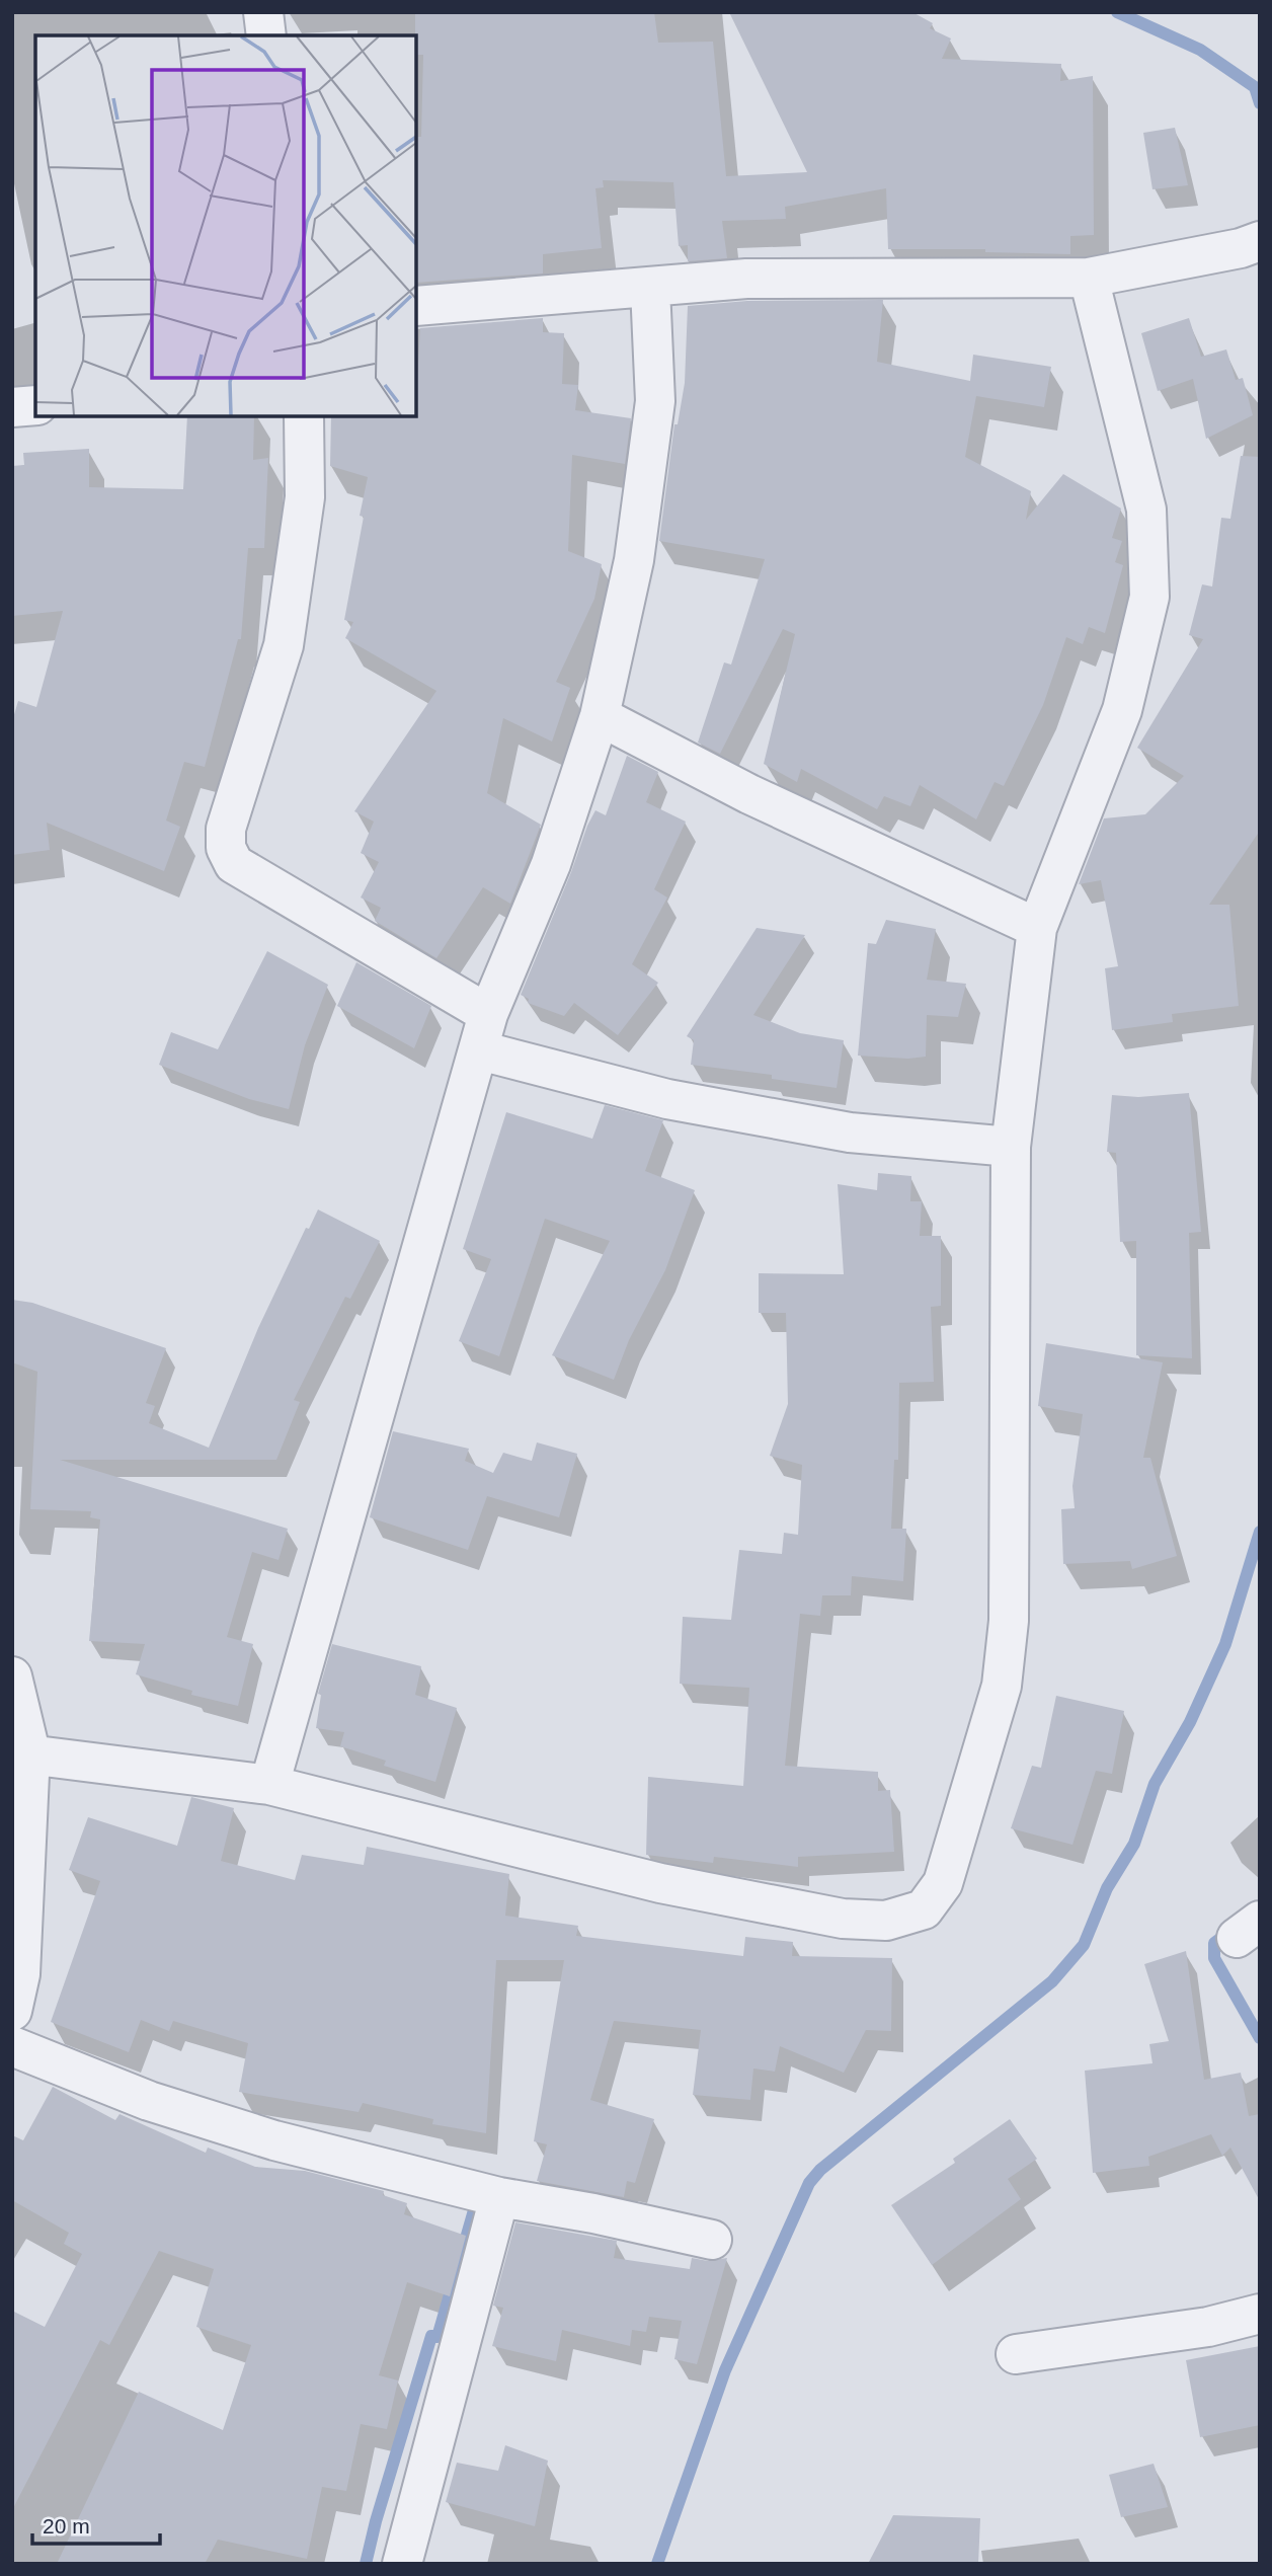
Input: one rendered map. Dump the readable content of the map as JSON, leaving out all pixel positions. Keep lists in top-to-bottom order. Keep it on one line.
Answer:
{"scale_bar":"20 m"}
